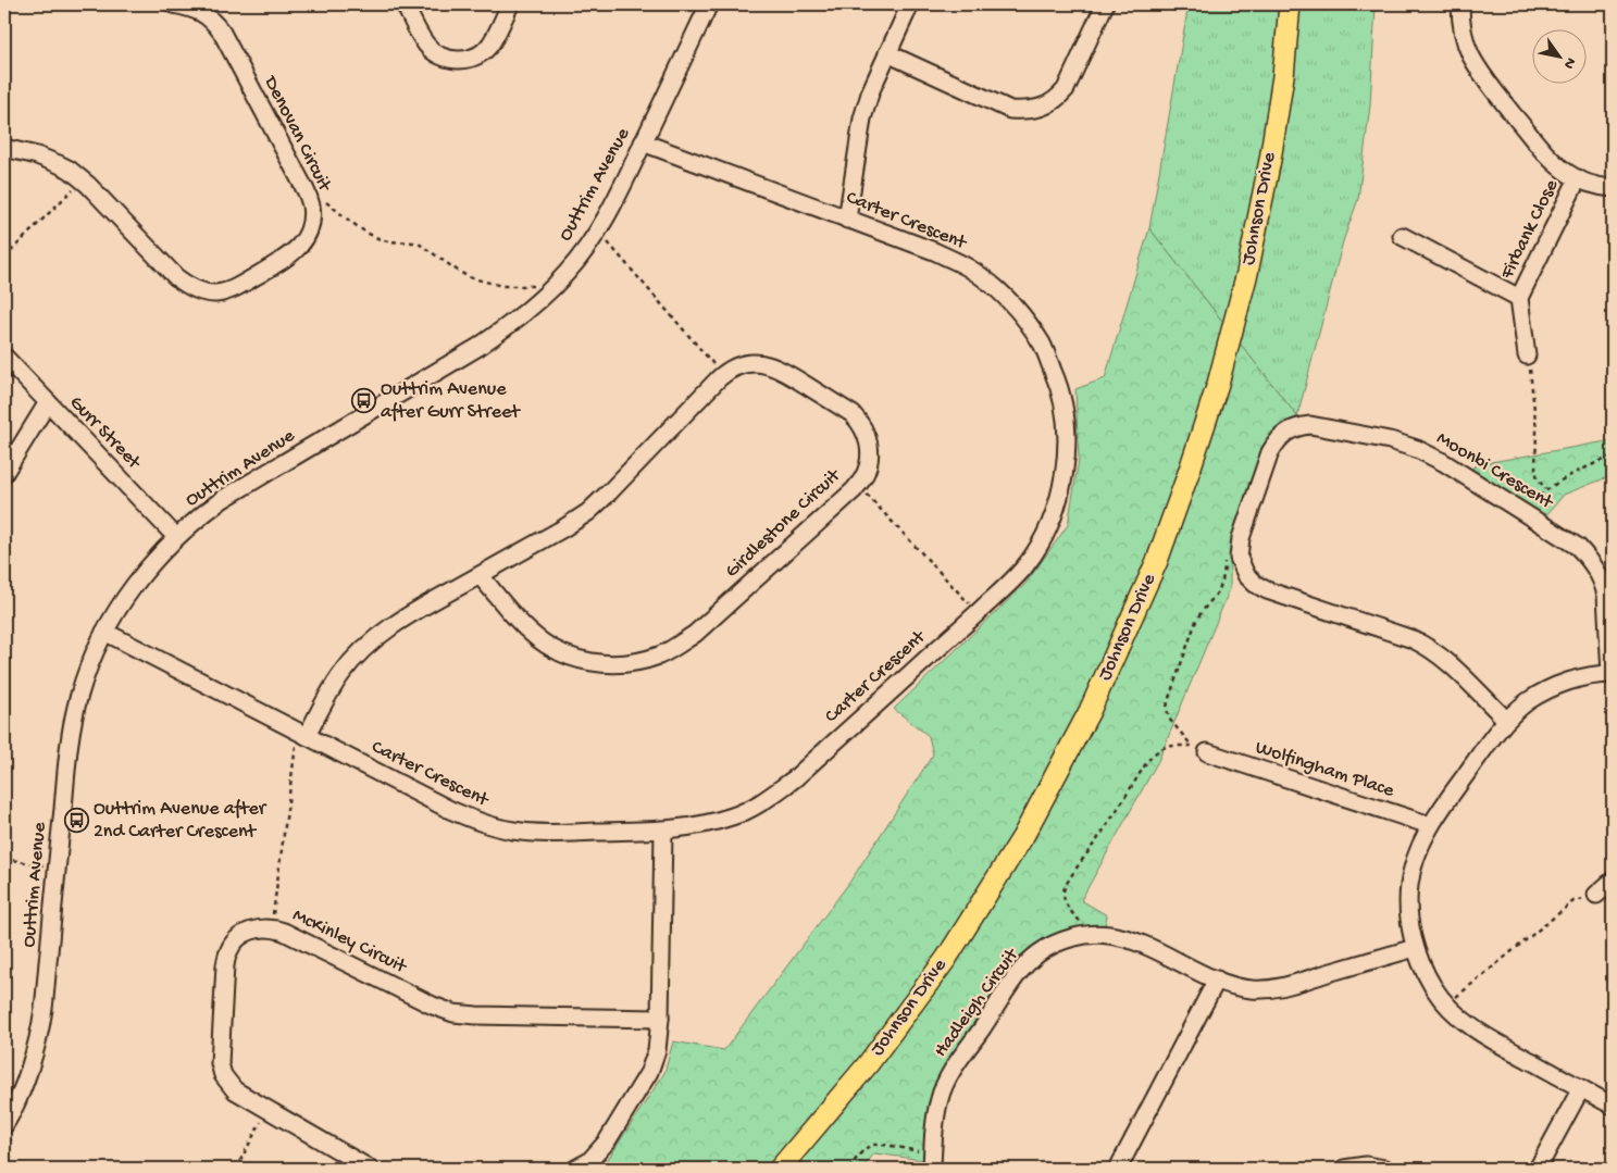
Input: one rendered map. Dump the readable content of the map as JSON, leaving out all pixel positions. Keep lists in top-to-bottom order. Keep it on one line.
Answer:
{"streets":{"main road":["Johnson Drive"],"street":["Denovan Circuit","Outtrim Avenue","Carter Crescent","Firbank Close","Gurr Street","Moonbi Crescent","Girdlestone Circuit","Wolfingham Place","McKinley Circuit","Hadleigh Circuit"]},"crossings":[["Outtrim Avenue","Carter Crescent"],["Outtrim Avenue","Gurr Street"],["Carter Crescent","Girdlestone Circuit"]],"places":{"bus stop":["Outtrim Avenue after Gurr Street","Outtrim Avenue after 2nd Carter Crescent"]},"north":"bottom right"}
